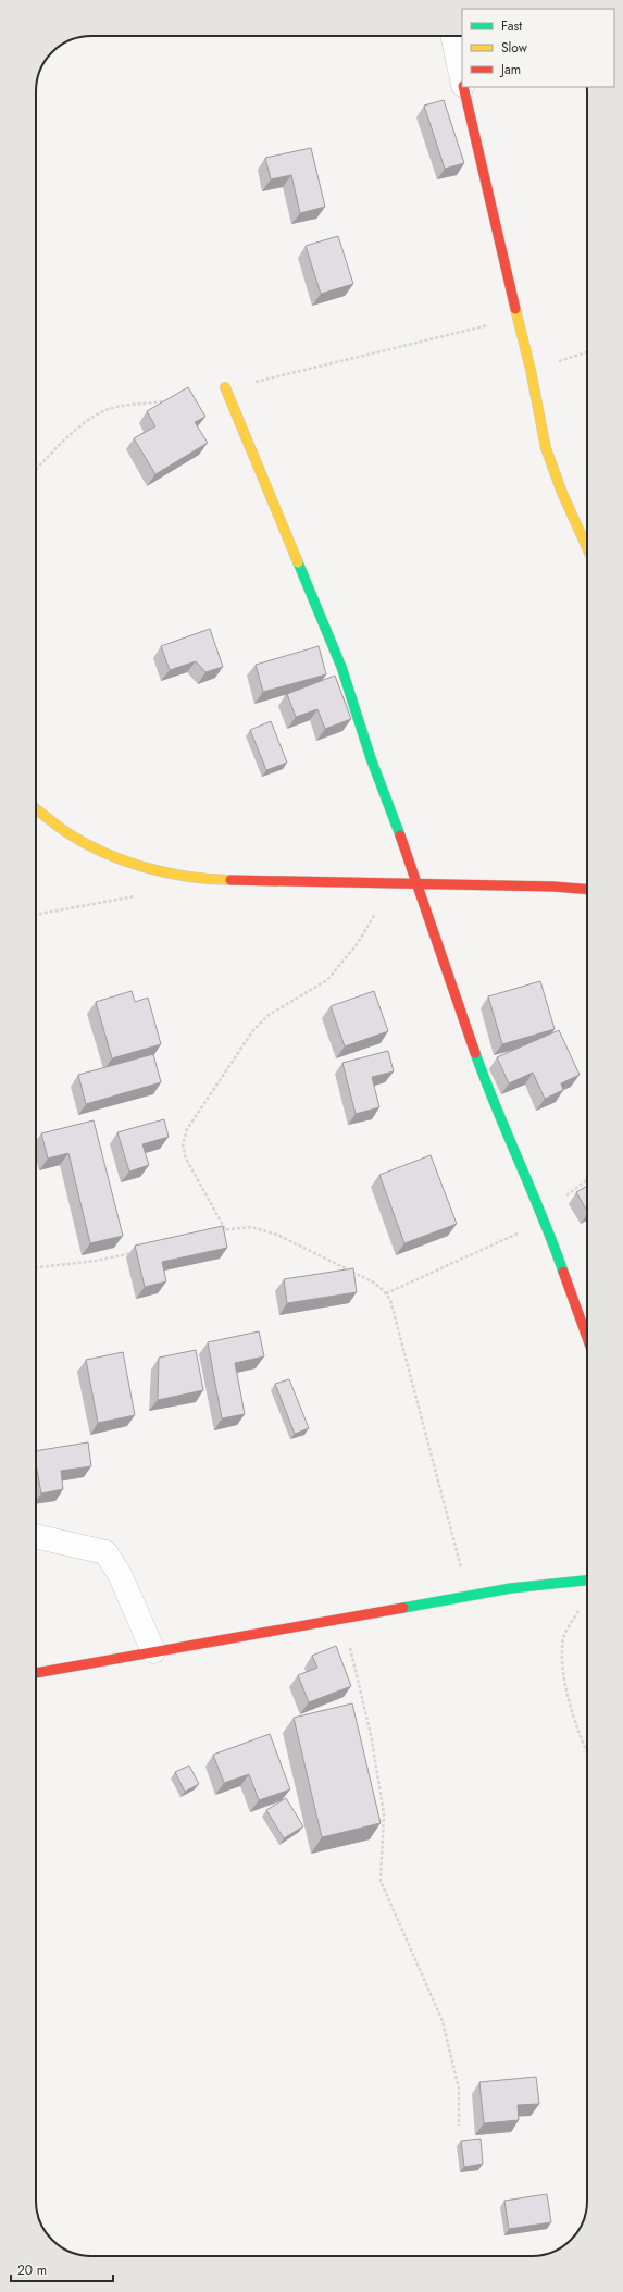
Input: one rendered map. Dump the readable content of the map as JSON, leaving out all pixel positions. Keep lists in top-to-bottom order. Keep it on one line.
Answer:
{"legend":["Fast","Slow","Jam"],"scale_bar":"20 m"}
